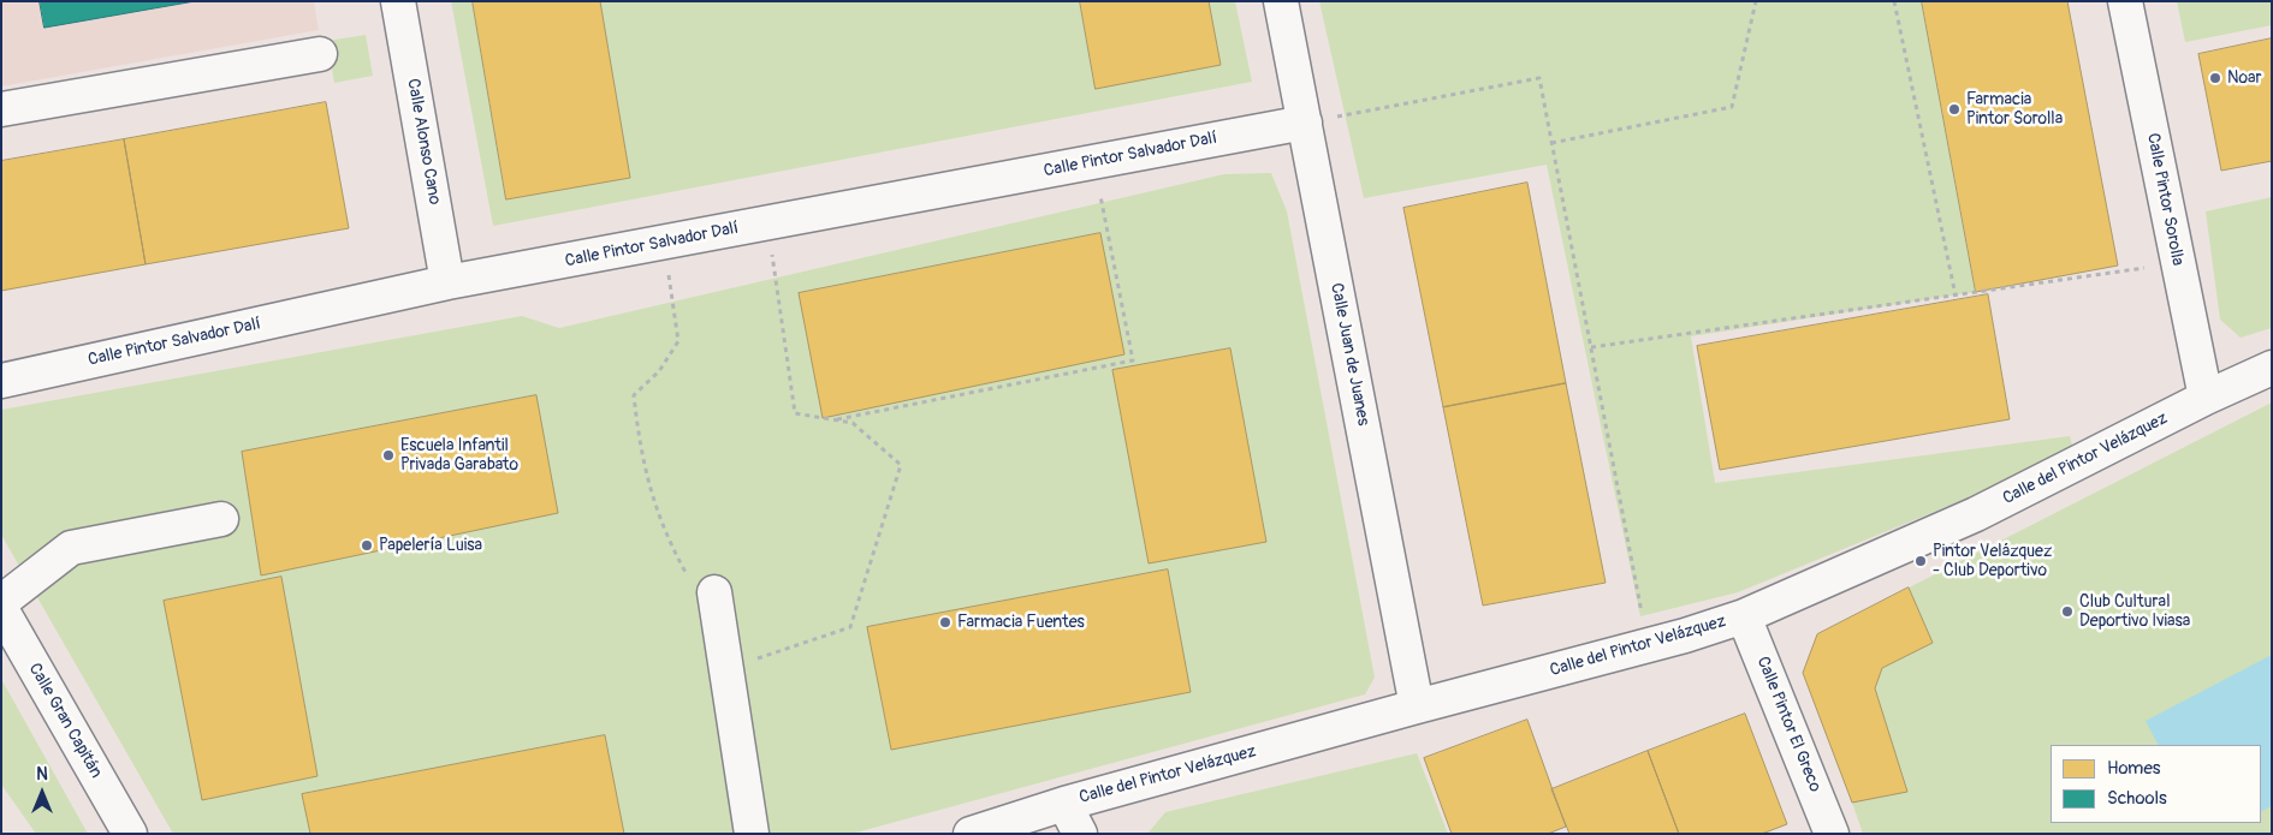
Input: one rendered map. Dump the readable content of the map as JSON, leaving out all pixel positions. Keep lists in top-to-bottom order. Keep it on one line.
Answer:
{"streets":{"street":["Calle Alonso Cano","Calle Pintor Salvador Dalí","Calle Pintor Sorolla","Calle Juan de Juanes","Calle del Pintor Velázquez","Calle Gran Capitán","Calle Pintor El Greco"]},"crossings":[["Calle Alonso Cano","Calle Pintor Salvador Dalí"],["Calle Pintor Salvador Dalí","Calle Juan de Juanes"],["Calle Pintor Sorolla","Calle del Pintor Velázquez"],["Calle Juan de Juanes","Calle del Pintor Velázquez"],["Calle del Pintor Velázquez","Calle Pintor El Greco"]],"places":["Noar","Farmacia Pintor Sorolla","Escuela Infantil Privada Garabato","Papelería Luisa","Pintor Velázquez - Club Deportivo","Club Cultural Deportivo Iviasa","Farmacia Fuentes"],"legend":["Homes","Schools"],"north":"top"}
